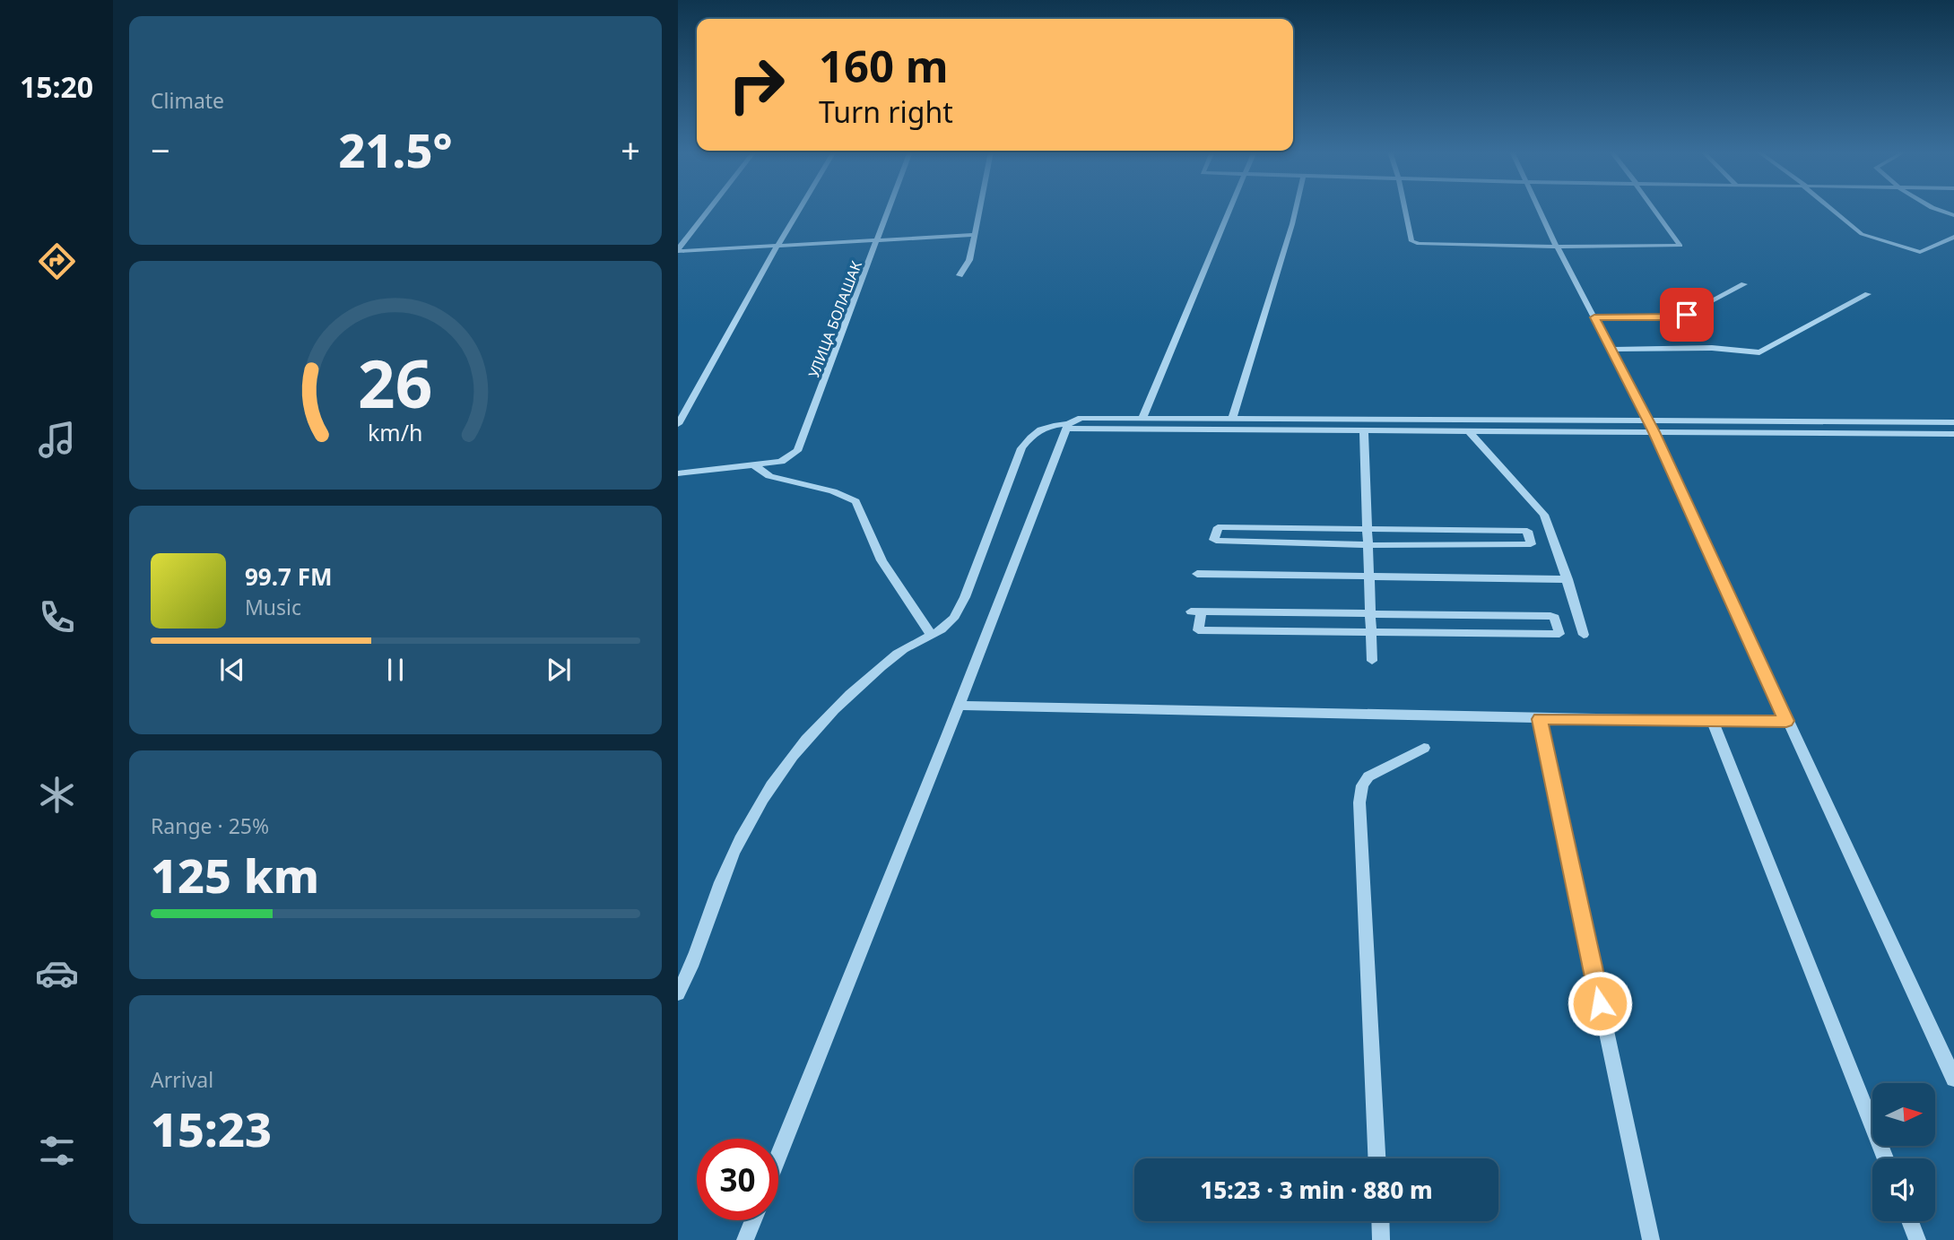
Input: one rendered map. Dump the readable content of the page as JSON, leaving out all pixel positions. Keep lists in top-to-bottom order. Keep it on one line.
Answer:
{"streets":{"street":["УЛИЦА БОЛАШАК"]},"north":"right","page":{"tabs":"15:20","tile":["Climate",["Range · 25%","125 km"],["Arrival","15:23"]],"turn":["160 m","Turn right"],"heat":["−","21.5°","+"],"song":["99.7 FM","Music"],"limit":"30","trip":"15:23 · 3 min · 880 m","gauge":["26","km/h"]}}
